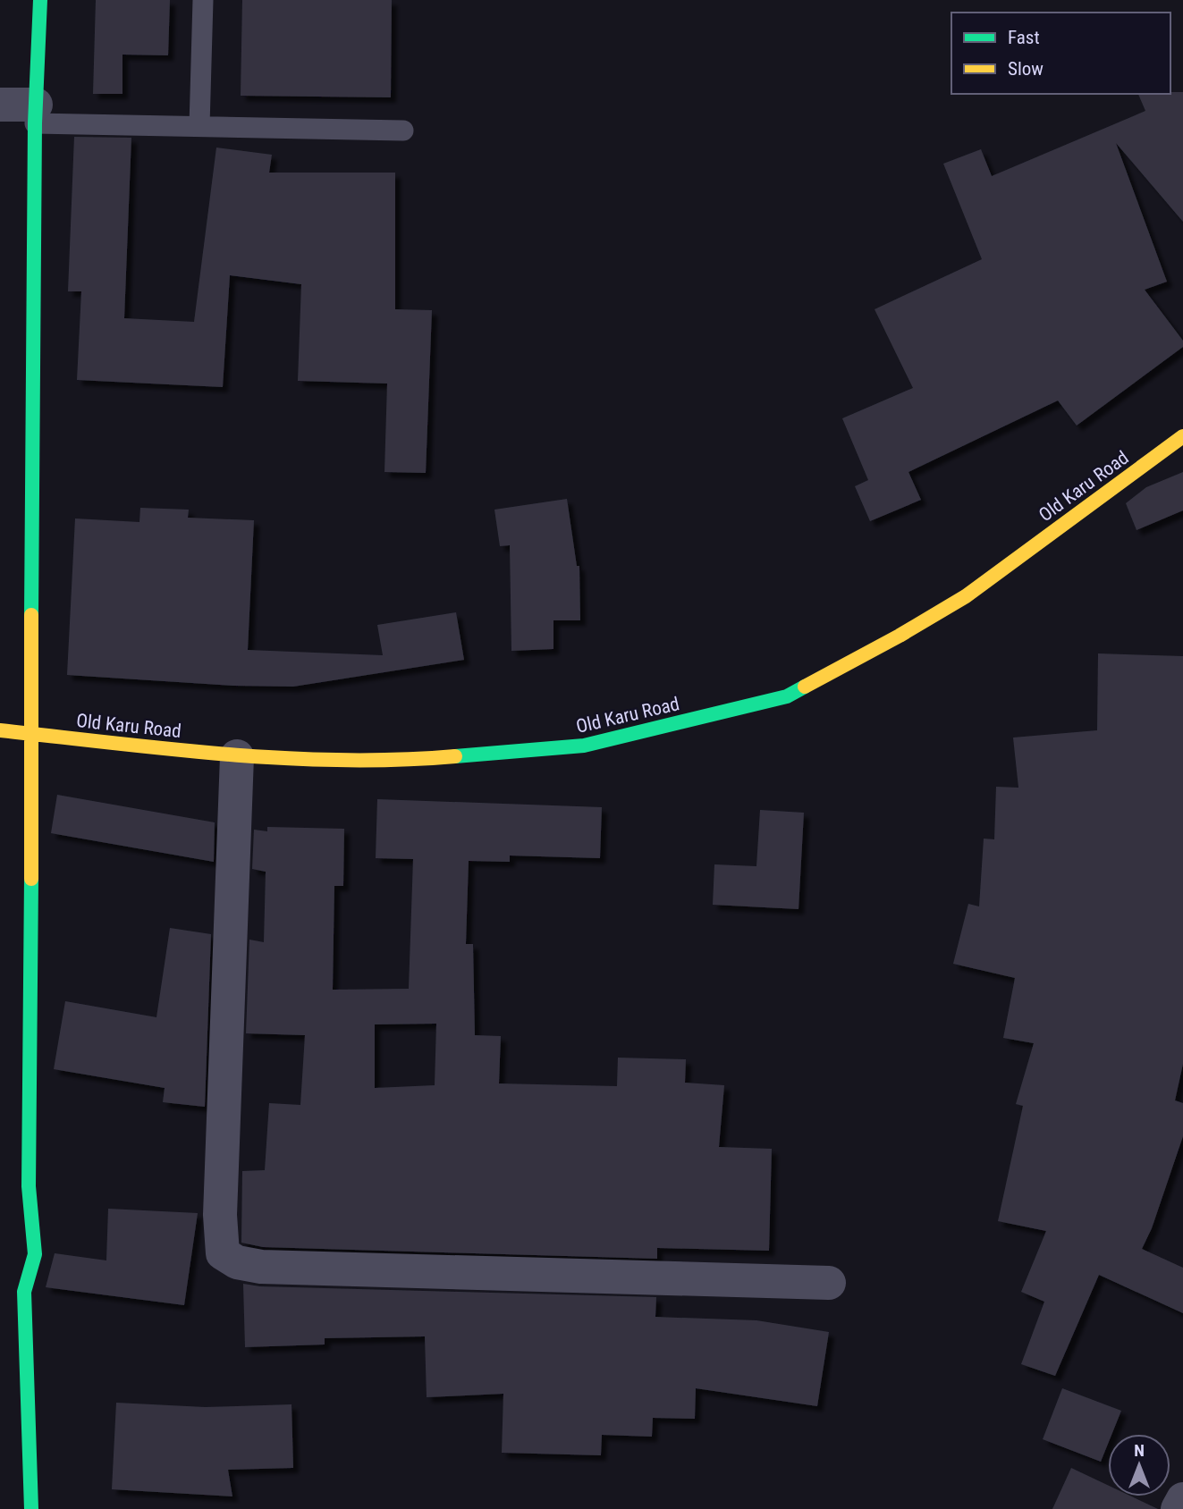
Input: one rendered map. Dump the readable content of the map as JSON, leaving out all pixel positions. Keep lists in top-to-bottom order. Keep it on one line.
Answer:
{"streets":{"street":["Old Karu Road"]},"legend":["Fast","Slow"],"north":"top"}
